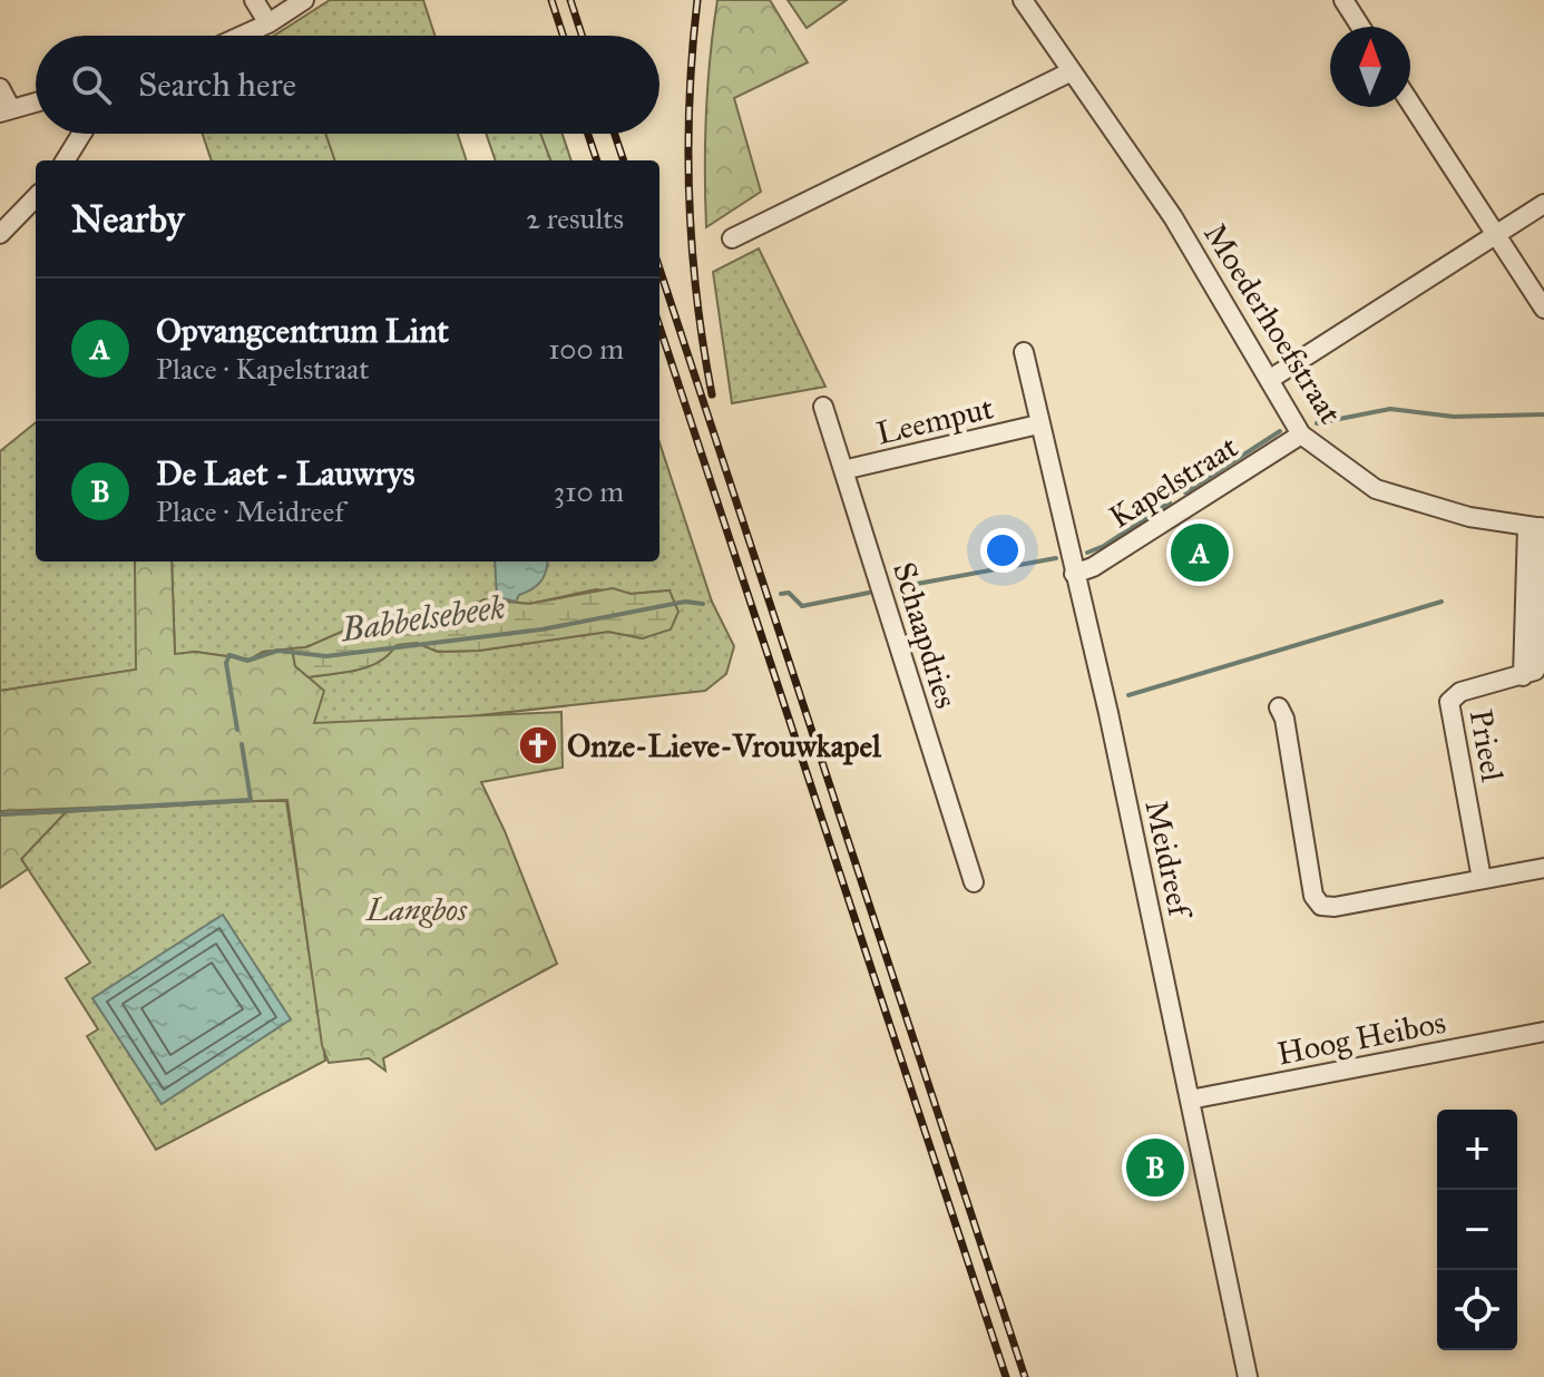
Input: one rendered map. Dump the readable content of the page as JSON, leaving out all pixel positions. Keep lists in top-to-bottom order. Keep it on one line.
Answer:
{"streets":{"street":["Moederhoefstraat","Leemput","Kapelstraat","Schaapdries","Prieel","Meidreef","Hoog Heibos"]},"crossings":[["Moederhoefstraat","Kapelstraat"],["Moederhoefstraat","Prieel"],["Leemput","Schaapdries"],["Leemput","Meidreef"],["Kapelstraat","Meidreef"],["Meidreef","Hoog Heibos"]],"water":["Babbelsebeek"],"parks":["Langbos"],"places":{"church":["Onze-Lieve-Vrouwkapel"]},"north":"top","page":{"search":"Search here","heading":["Nearby","2 results"],"list":[{"mark":"A","name":"Opvangcentrum Lint","note":"Place · Kapelstraat","value":"100 m"},{"mark":"B","name":"De Laet - Lauwrys","note":"Place · Meidreef","value":"310 m"}],"pins":["A","B"],"map_buttons":["+","−"]}}
